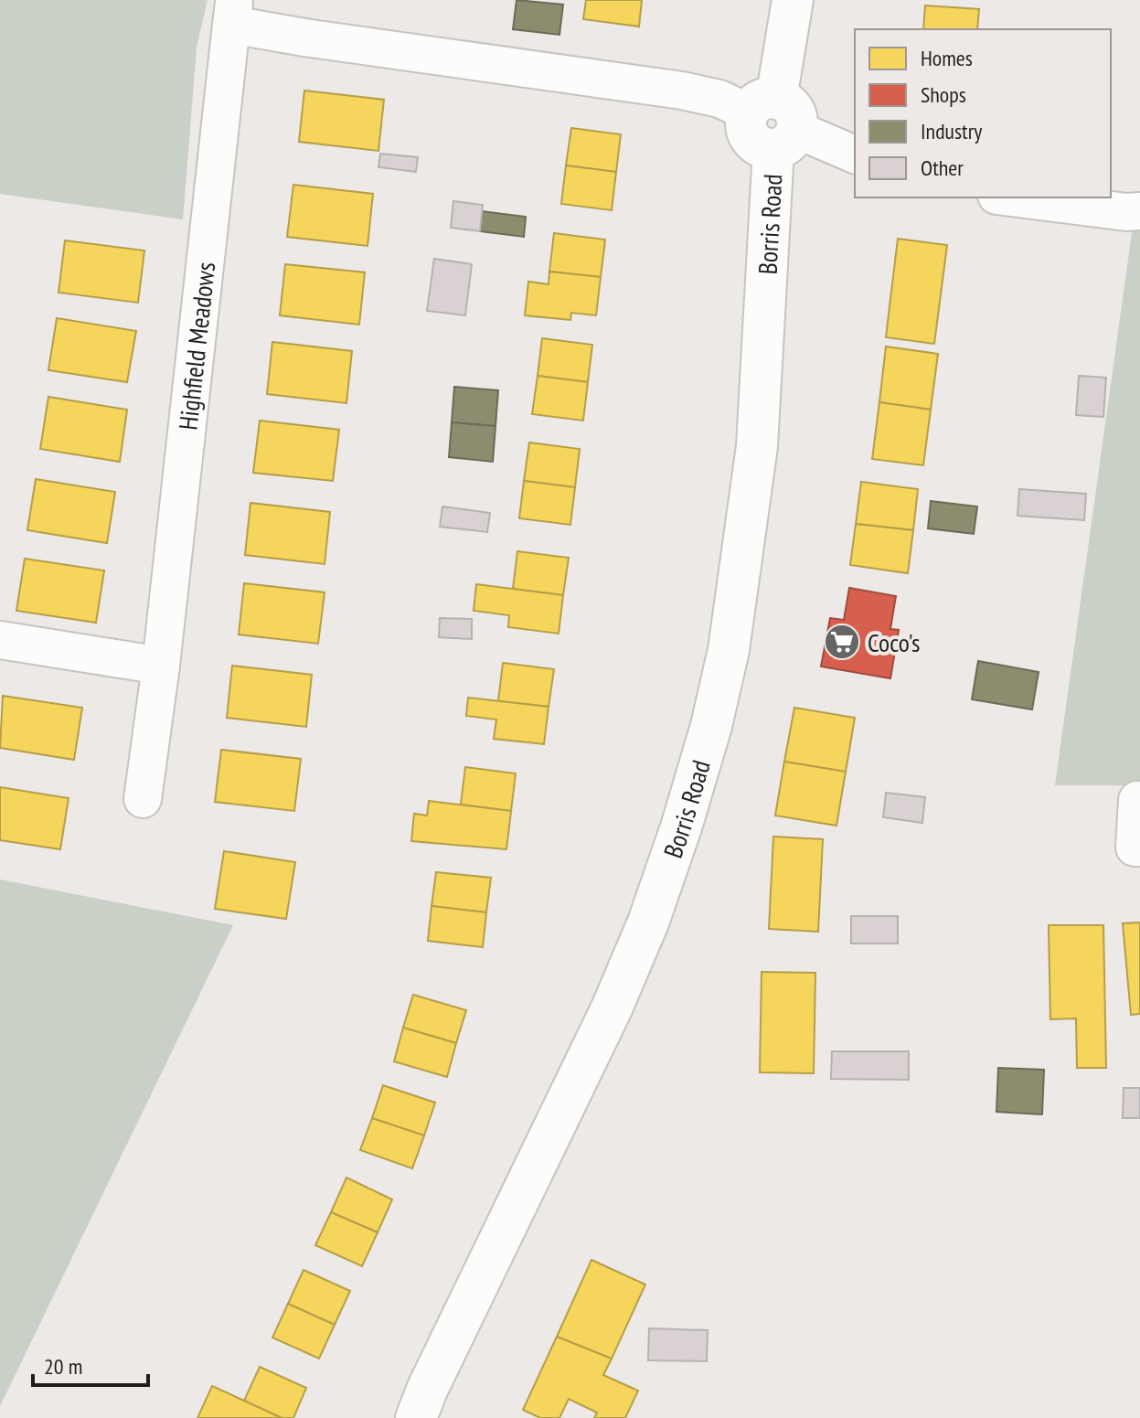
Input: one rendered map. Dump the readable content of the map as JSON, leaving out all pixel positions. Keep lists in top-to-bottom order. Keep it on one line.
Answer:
{"streets":{"street":["Borris Road","Highfield Meadows"]},"crossings":[["Borris Road","Highfield Meadows"]],"places":{"supermarket":["Coco's"]},"legend":["Homes","Shops","Industry","Other"],"scale_bar":"20 m"}
